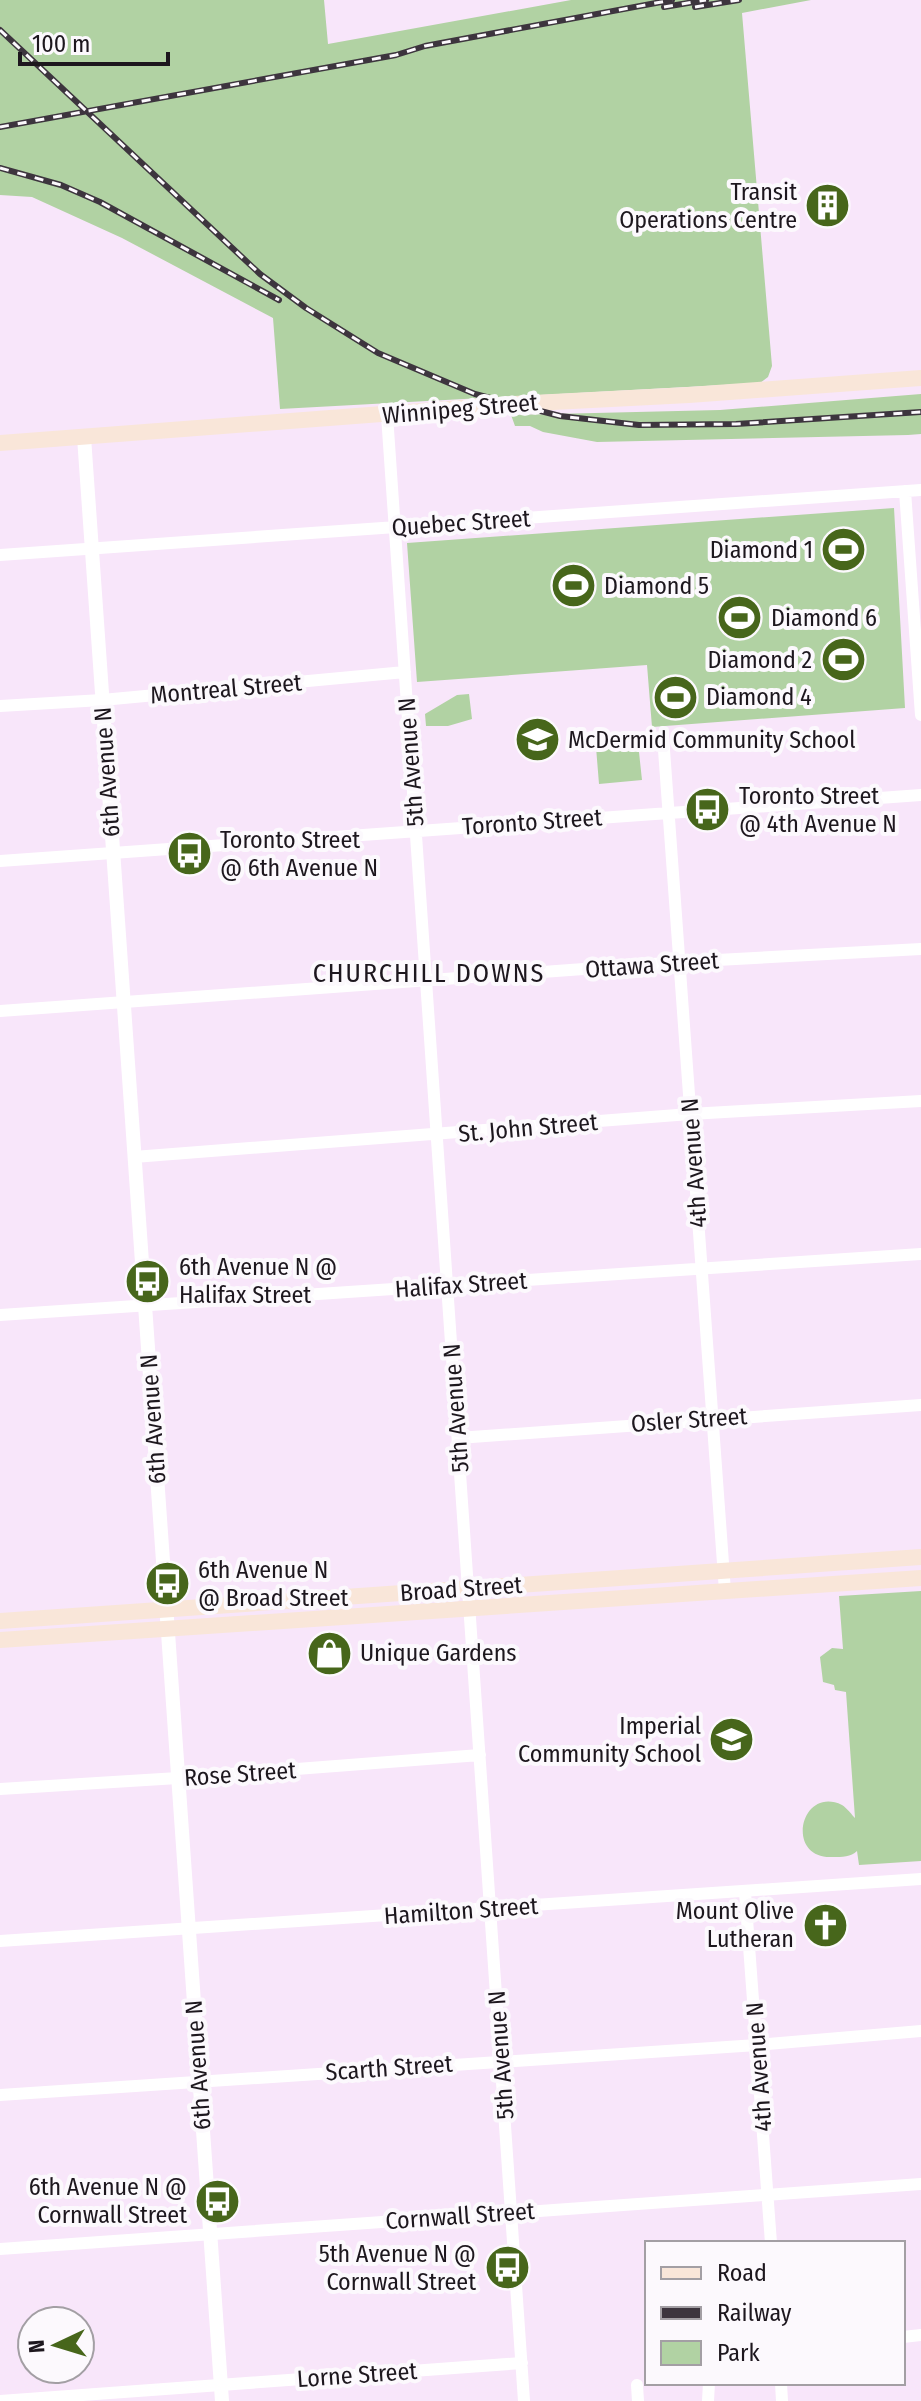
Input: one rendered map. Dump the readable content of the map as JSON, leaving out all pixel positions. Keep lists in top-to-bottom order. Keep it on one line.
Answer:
{"streets":{"main road":["Winnipeg Street","Broad Street"],"street":["Quebec Street","Montreal Street","5th Avenue N","6th Avenue N","Toronto Street","Ottawa Street","St. John Street","4th Avenue N","Halifax Street","Osler Street","Rose Street","Hamilton Street","Scarth Street","Cornwall Street","Lorne Street"]},"crossings":[["Winnipeg Street","5th Avenue N"],["Winnipeg Street","6th Avenue N"],["Quebec Street","5th Avenue N"],["Quebec Street","6th Avenue N"],["Montreal Street","5th Avenue N"],["Montreal Street","6th Avenue N"],["5th Avenue N","Toronto Street"],["5th Avenue N","Ottawa Street"],["5th Avenue N","St. John Street"],["5th Avenue N","Halifax Street"],["5th Avenue N","Osler Street"],["5th Avenue N","Broad Street"],["5th Avenue N","Rose Street"],["5th Avenue N","Hamilton Street"],["5th Avenue N","Scarth Street"],["5th Avenue N","Cornwall Street"],["5th Avenue N","Lorne Street"],["6th Avenue N","Toronto Street"],["6th Avenue N","Ottawa Street"],["6th Avenue N","St. John Street"],["6th Avenue N","Halifax Street"],["6th Avenue N","Broad Street"],["6th Avenue N","Rose Street"],["6th Avenue N","Hamilton Street"],["6th Avenue N","Scarth Street"],["6th Avenue N","Cornwall Street"],["6th Avenue N","Lorne Street"],["Toronto Street","4th Avenue N"],["Ottawa Street","4th Avenue N"],["St. John Street","4th Avenue N"],["4th Avenue N","Halifax Street"],["4th Avenue N","Osler Street"],["4th Avenue N","Broad Street"],["4th Avenue N","Hamilton Street"],["4th Avenue N","Scarth Street"],["4th Avenue N","Cornwall Street"]],"districts":["CHURCHILL DOWNS"],"places":{"building":["Transit Operations Centre"],"sports":["Diamond 1","Diamond 5","Diamond 6","Diamond 2","Diamond 4"],"school or university":["McDermid Community School","Imperial Community School"],"bus stop":["Toronto Street @ 4th Avenue N","Toronto Street @ 6th Avenue N","6th Avenue N @ Halifax Street","6th Avenue N @ Broad Street","6th Avenue N @ Cornwall Street","5th Avenue N @ Cornwall Street"],"shop":["Unique Gardens"],"church":["Mount Olive Lutheran"]},"legend":["Road","Railway","Park"],"scale_bar":"100 m","north":"left"}
